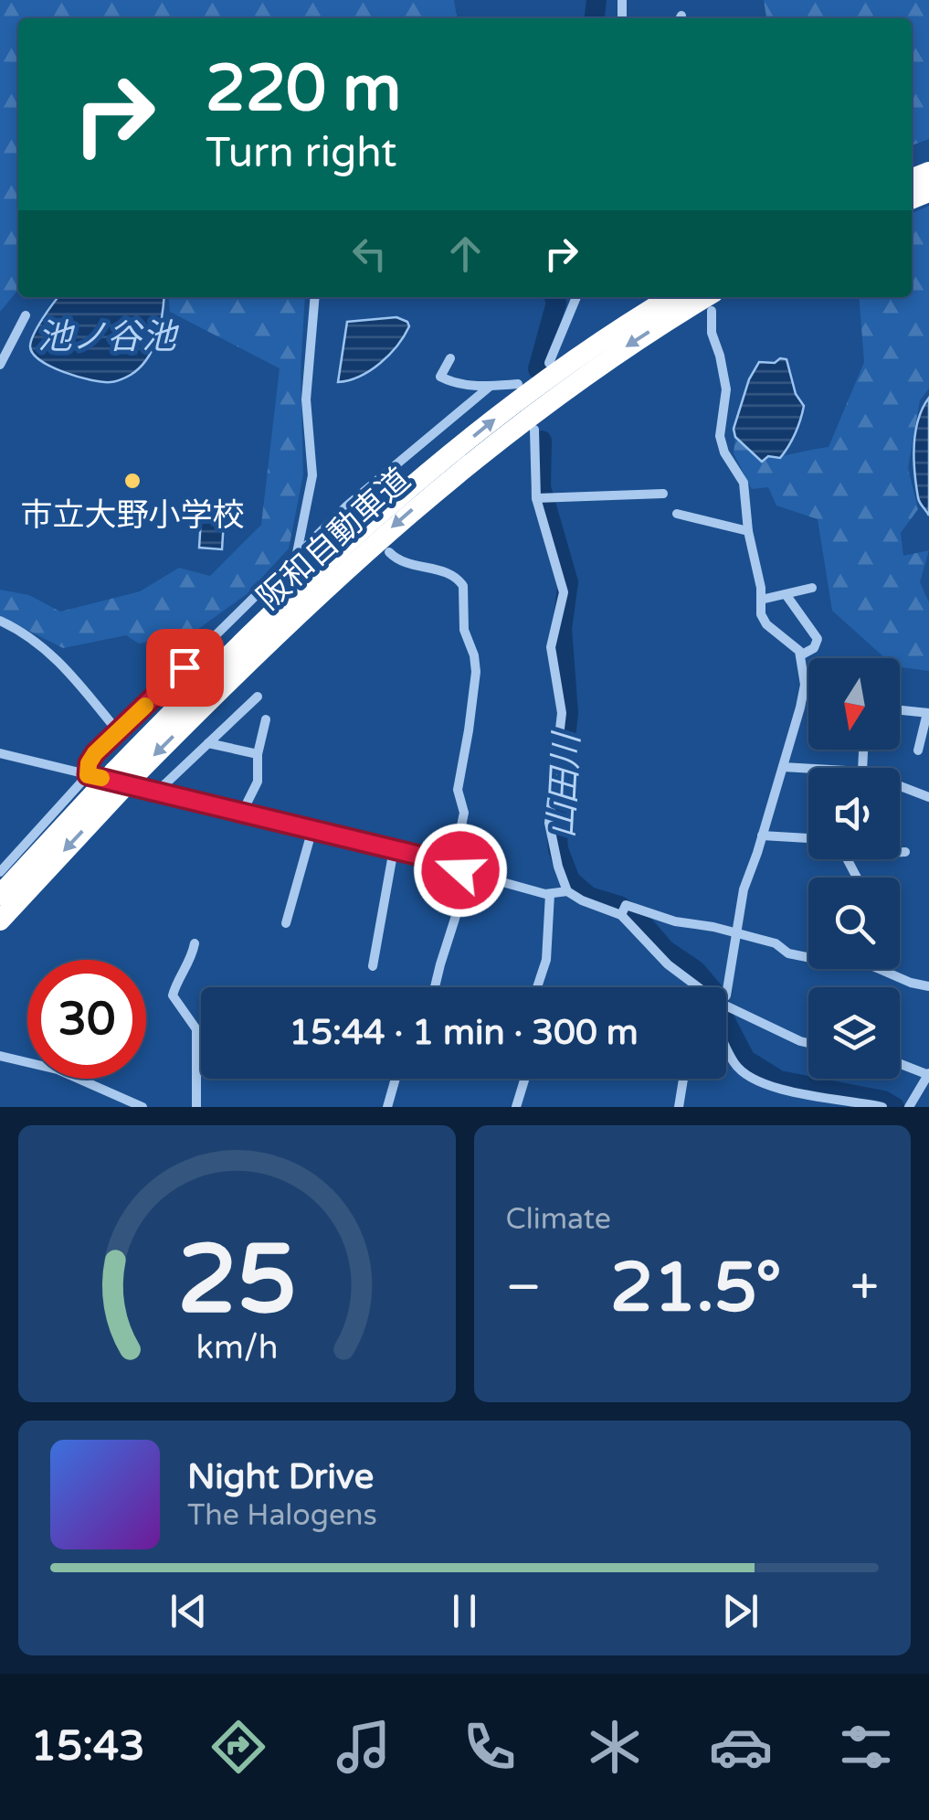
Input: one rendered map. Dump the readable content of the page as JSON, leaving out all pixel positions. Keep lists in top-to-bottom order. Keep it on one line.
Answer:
{"streets":{"highway":["阪和自動車道"]},"water":["池ノ谷池","山田川"],"places":["市立大野小学校"],"north":"bottom","page":{"turn":["220 m","Turn right"],"limit":"30","trip":"15:44 · 1 min · 300 m","tile":"Climate","heat":["−","21.5°","+"],"song":["Night Drive","The Halogens"],"tabs":"15:43","gauge":["25","km/h"]}}
